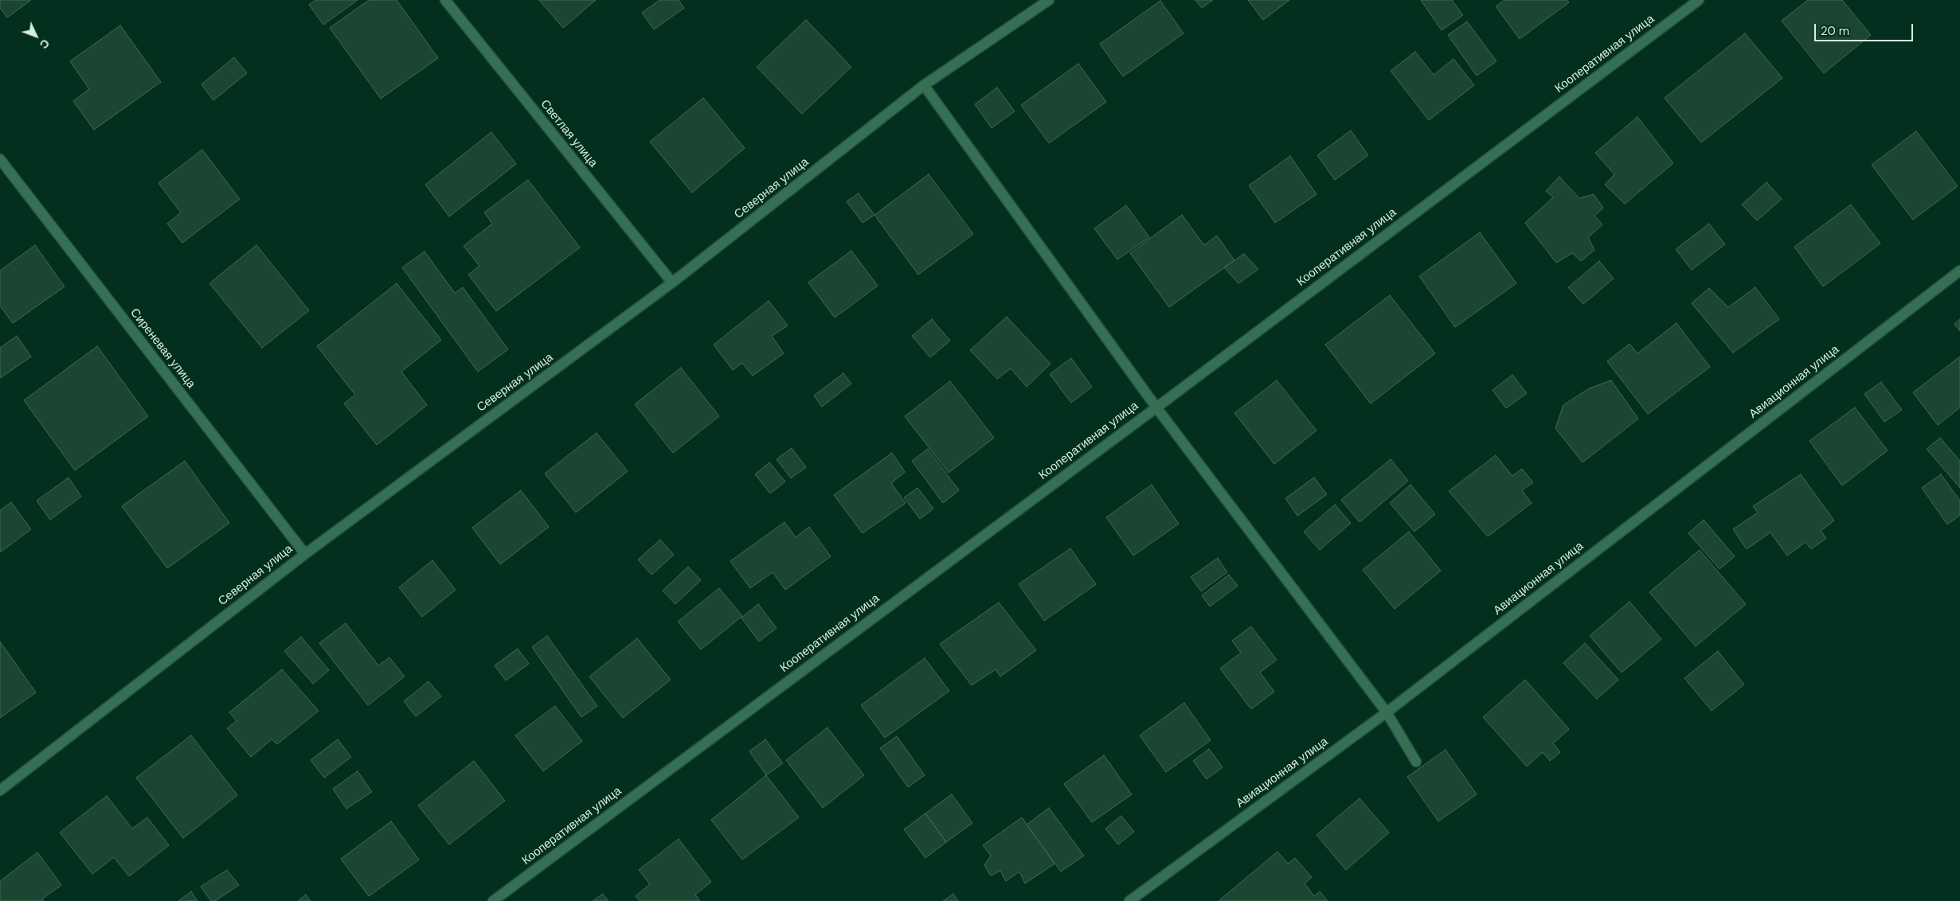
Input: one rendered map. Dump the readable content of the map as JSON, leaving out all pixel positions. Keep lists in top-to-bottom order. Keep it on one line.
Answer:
{"streets":{"street":["Кооперативная улица","Светлая улица","Северная улица","Сиреневая улица","Авиационная улица"]},"crossings":[["Светлая улица","Северная улица"],["Северная улица","Сиреневая улица"]],"scale_bar":"20 m","north":"bottom right"}
